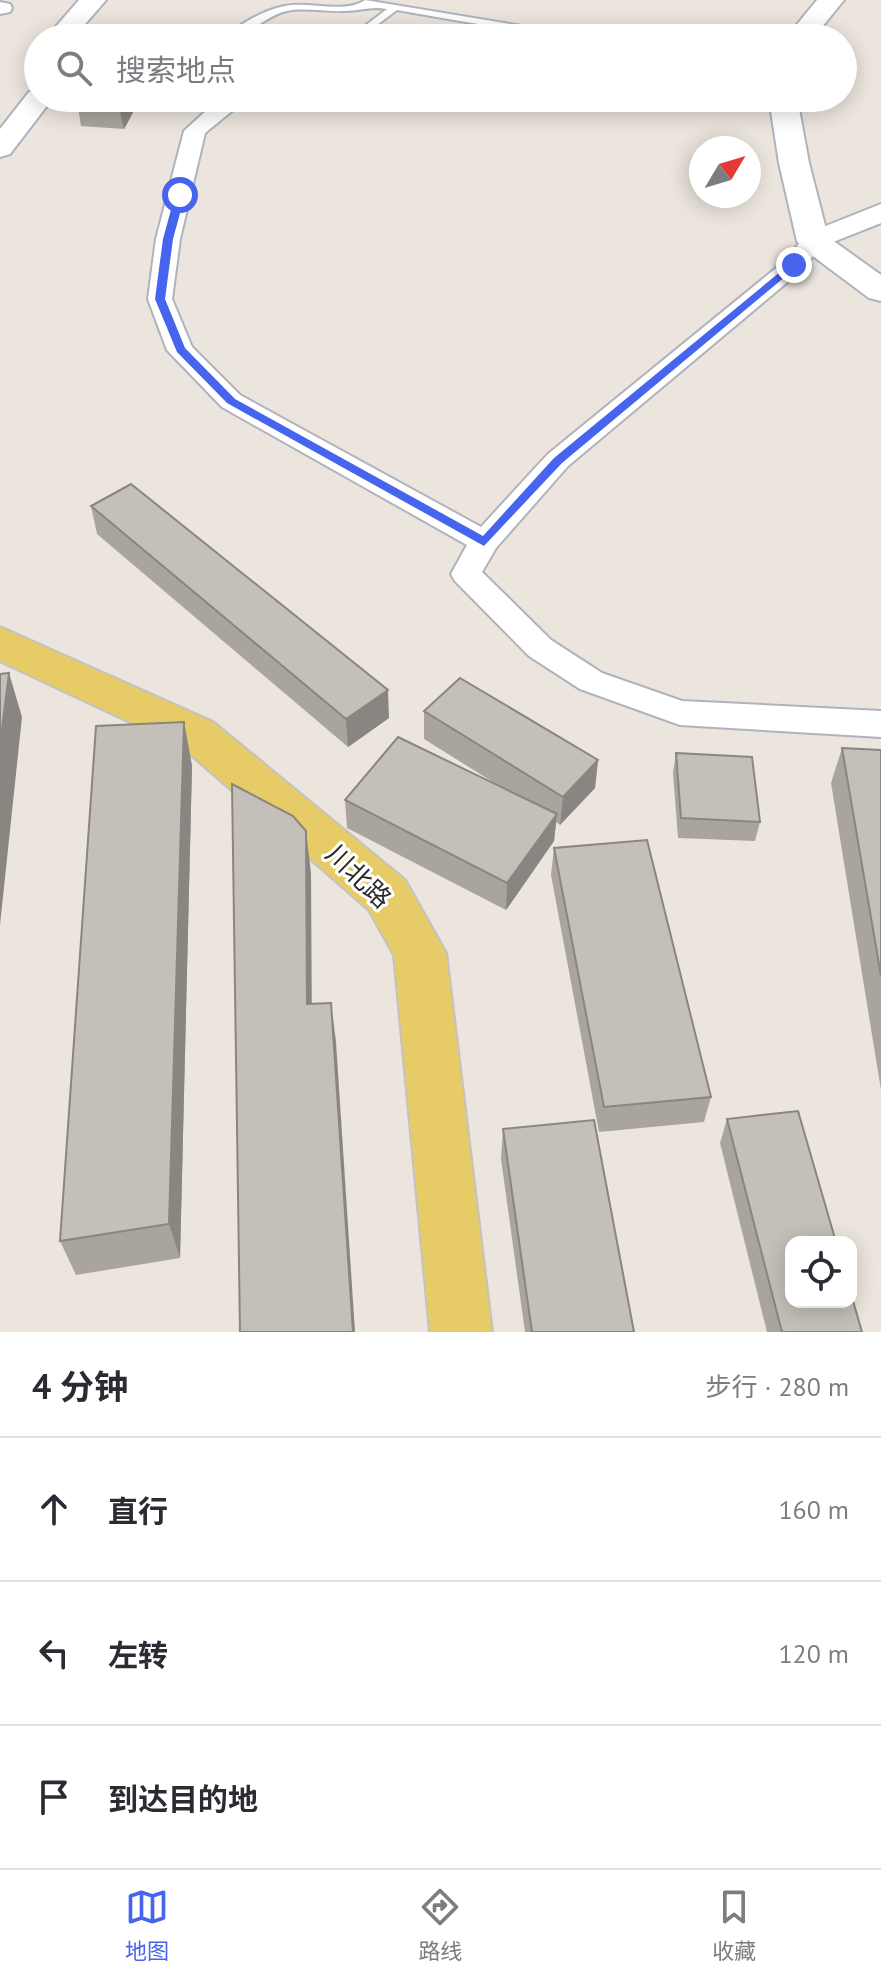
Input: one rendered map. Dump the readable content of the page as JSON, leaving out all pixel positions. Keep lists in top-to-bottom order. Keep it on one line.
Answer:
{"streets":{"main road":["川北路"]},"north":"top right","page":{"search":"搜索地点","heading":["4 分钟","步行 · 280 m"],"list":[["直行","160 m"],["左转","120 m"],"到达目的地"],"nav":["地图","路线","收藏"]}}
